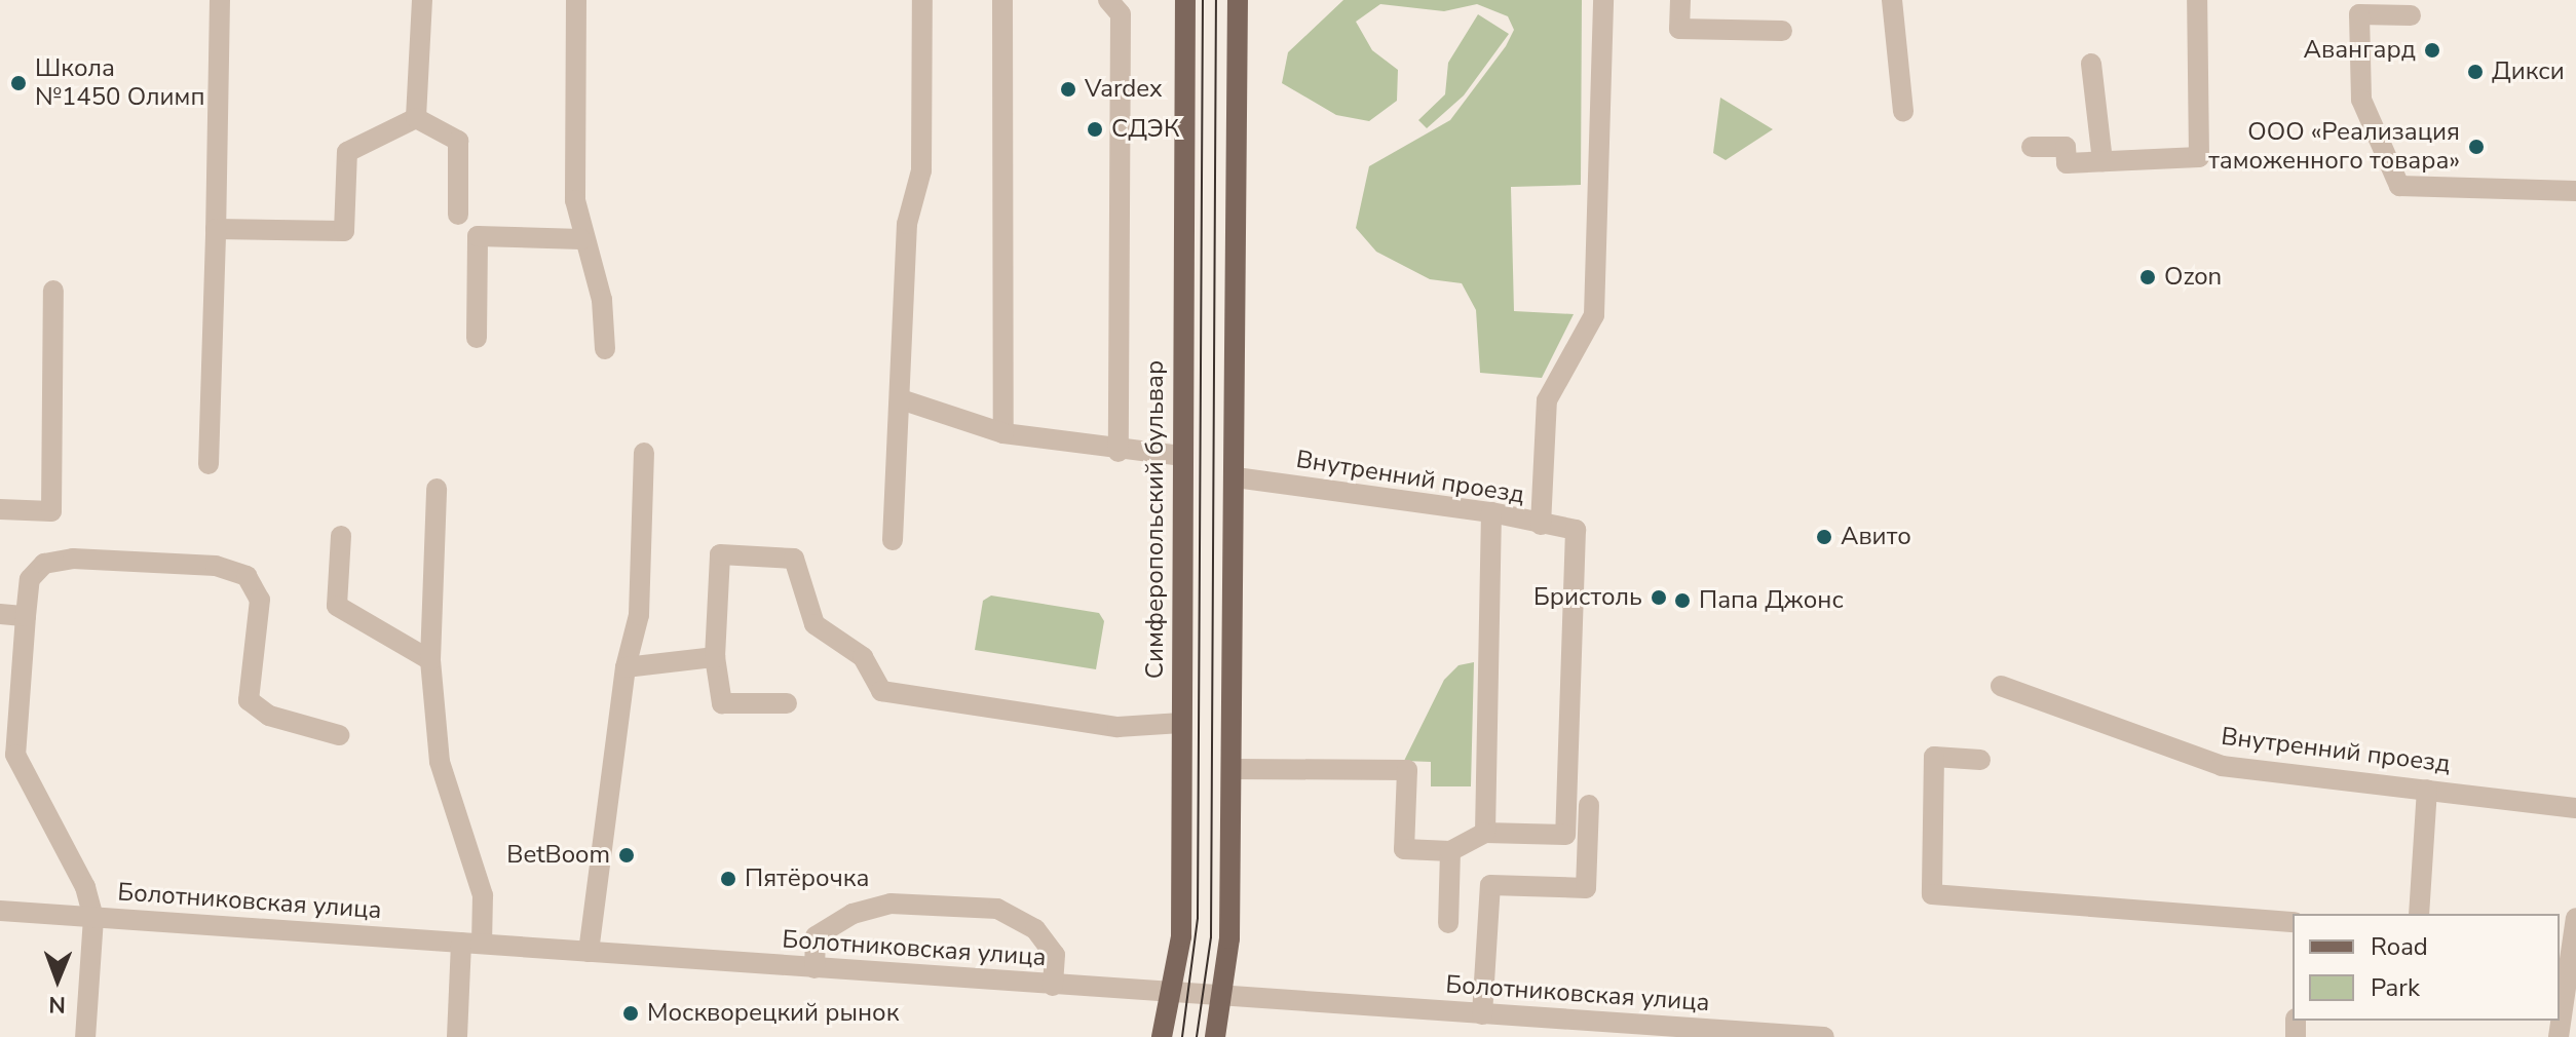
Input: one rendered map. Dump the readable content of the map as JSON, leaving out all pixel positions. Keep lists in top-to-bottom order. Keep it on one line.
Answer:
{"streets":{"main road":["Симферопольский бульвар"],"street":["Внутренний проезд","Болотниковская улица"]},"crossings":[["Симферопольский бульвар","Болотниковская улица"]],"places":["Авангард","Дикси","Школа №1450 Олимп","Vardex","СДЭК","ООО «Реализация таможенного товара»","Ozon","Авито","Бристоль","Папа Джонс","BetBoom","Пятёрочка","Москворецкий рынок"],"legend":["Road","Park"],"north":"bottom"}
